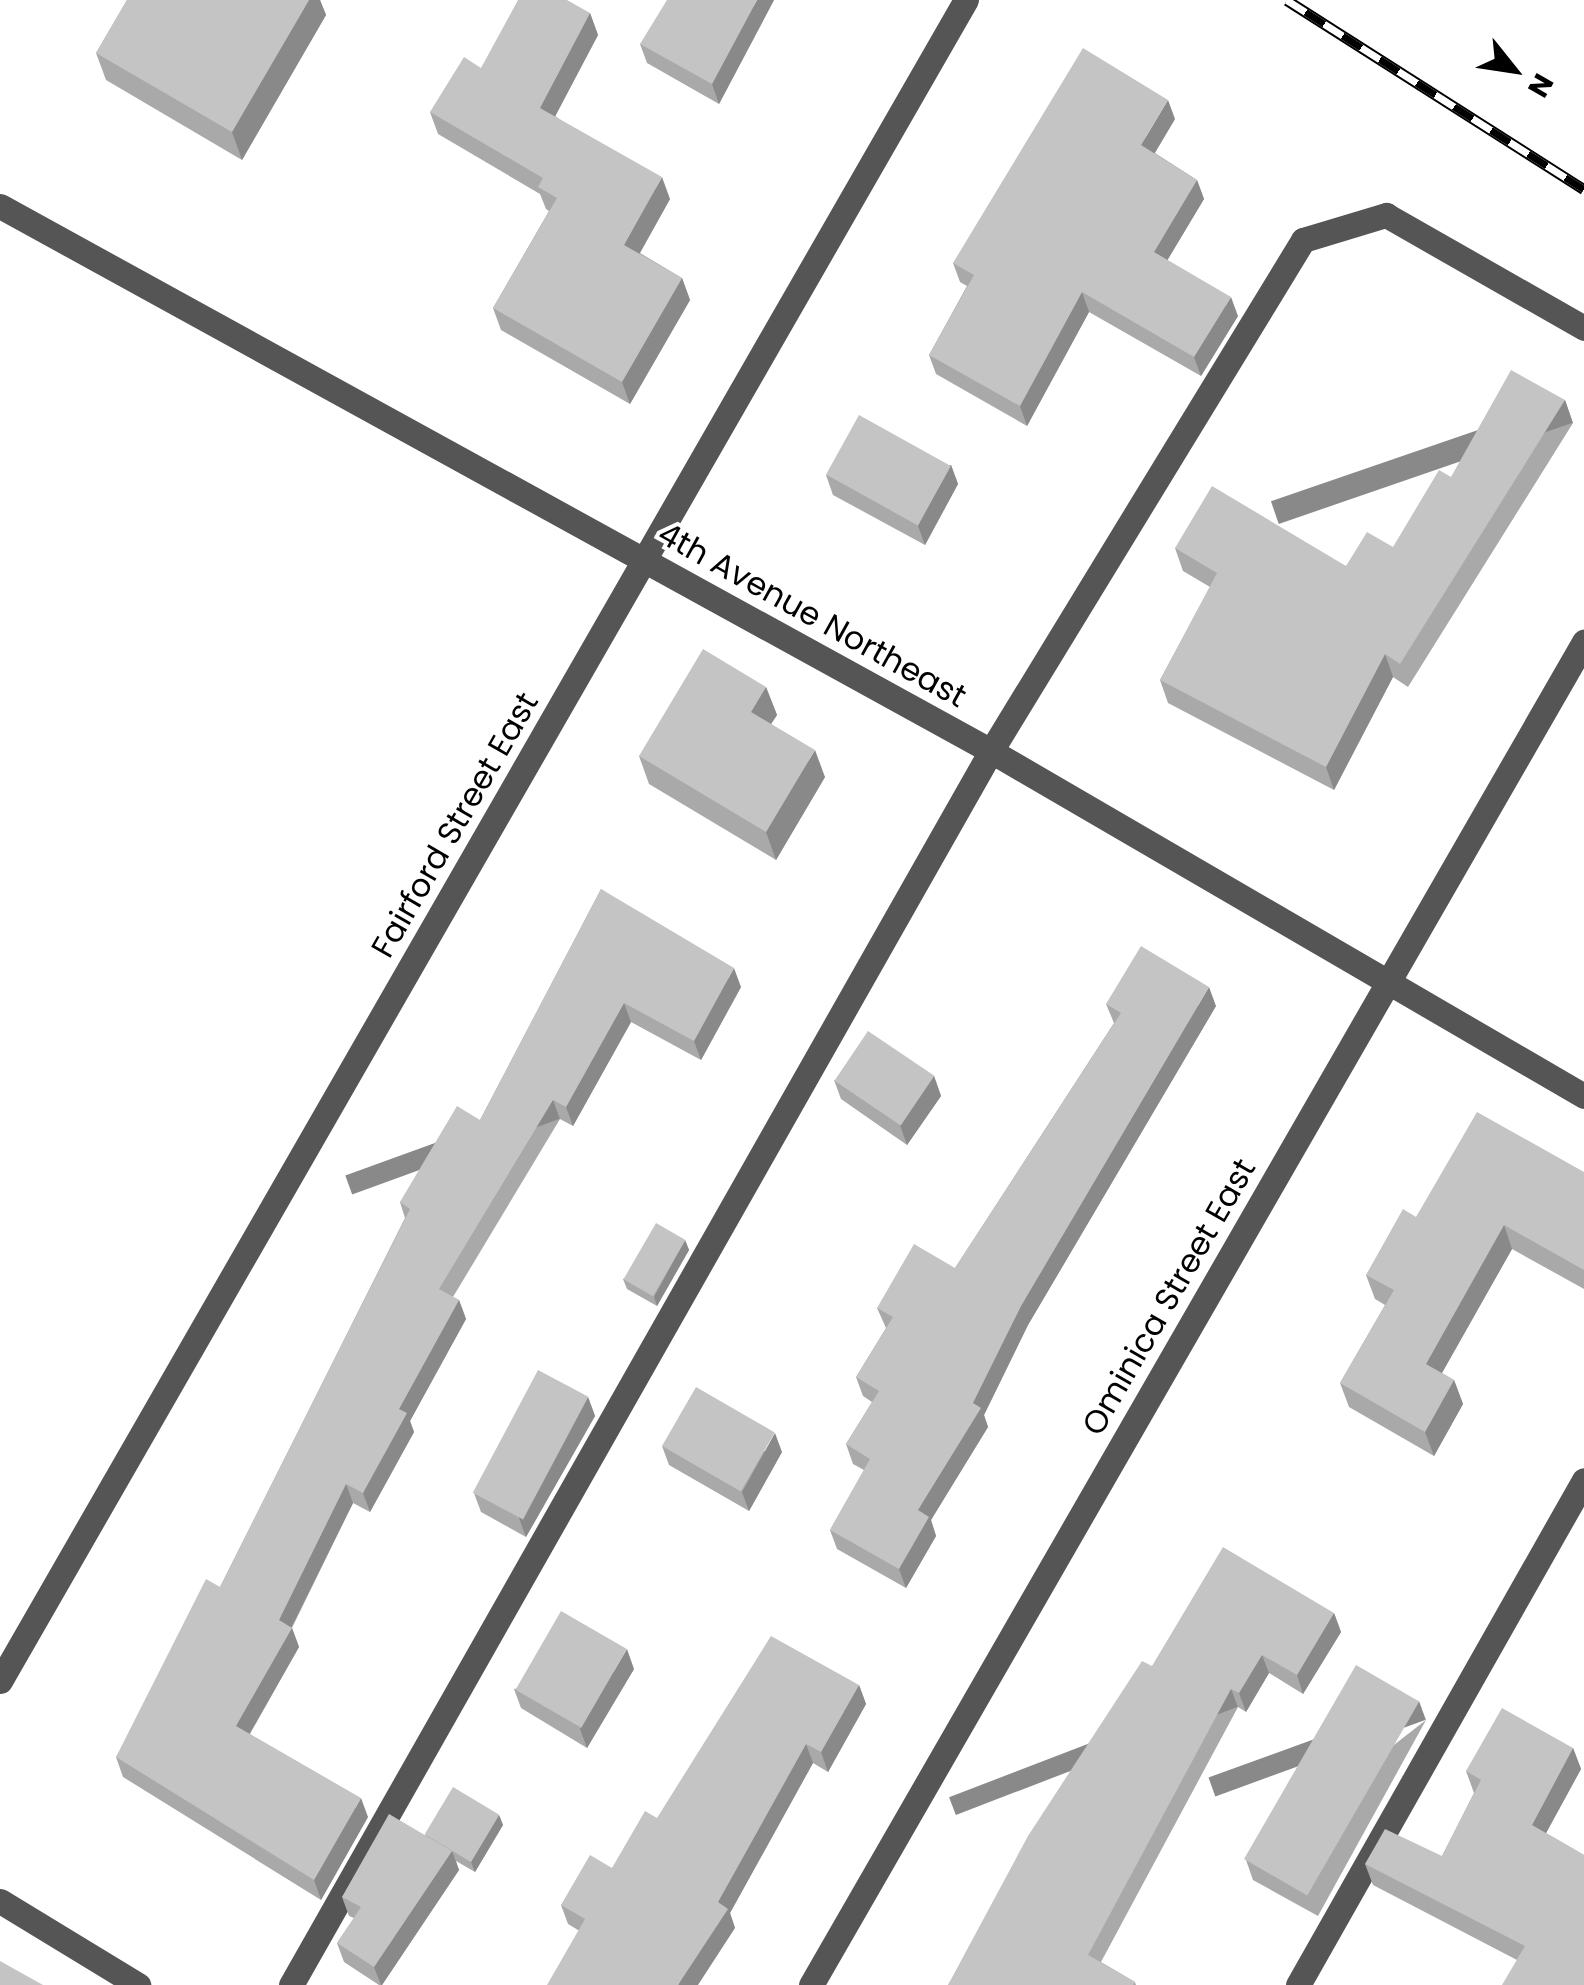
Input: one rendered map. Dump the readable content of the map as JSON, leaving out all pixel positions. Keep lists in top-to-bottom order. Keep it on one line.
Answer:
{"streets":{"street":["4th Avenue Northeast","Fairford Street East","Ominica Street East"]},"crossings":[["4th Avenue Northeast","Fairford Street East"],["4th Avenue Northeast","Ominica Street East"]],"north":"bottom right"}
